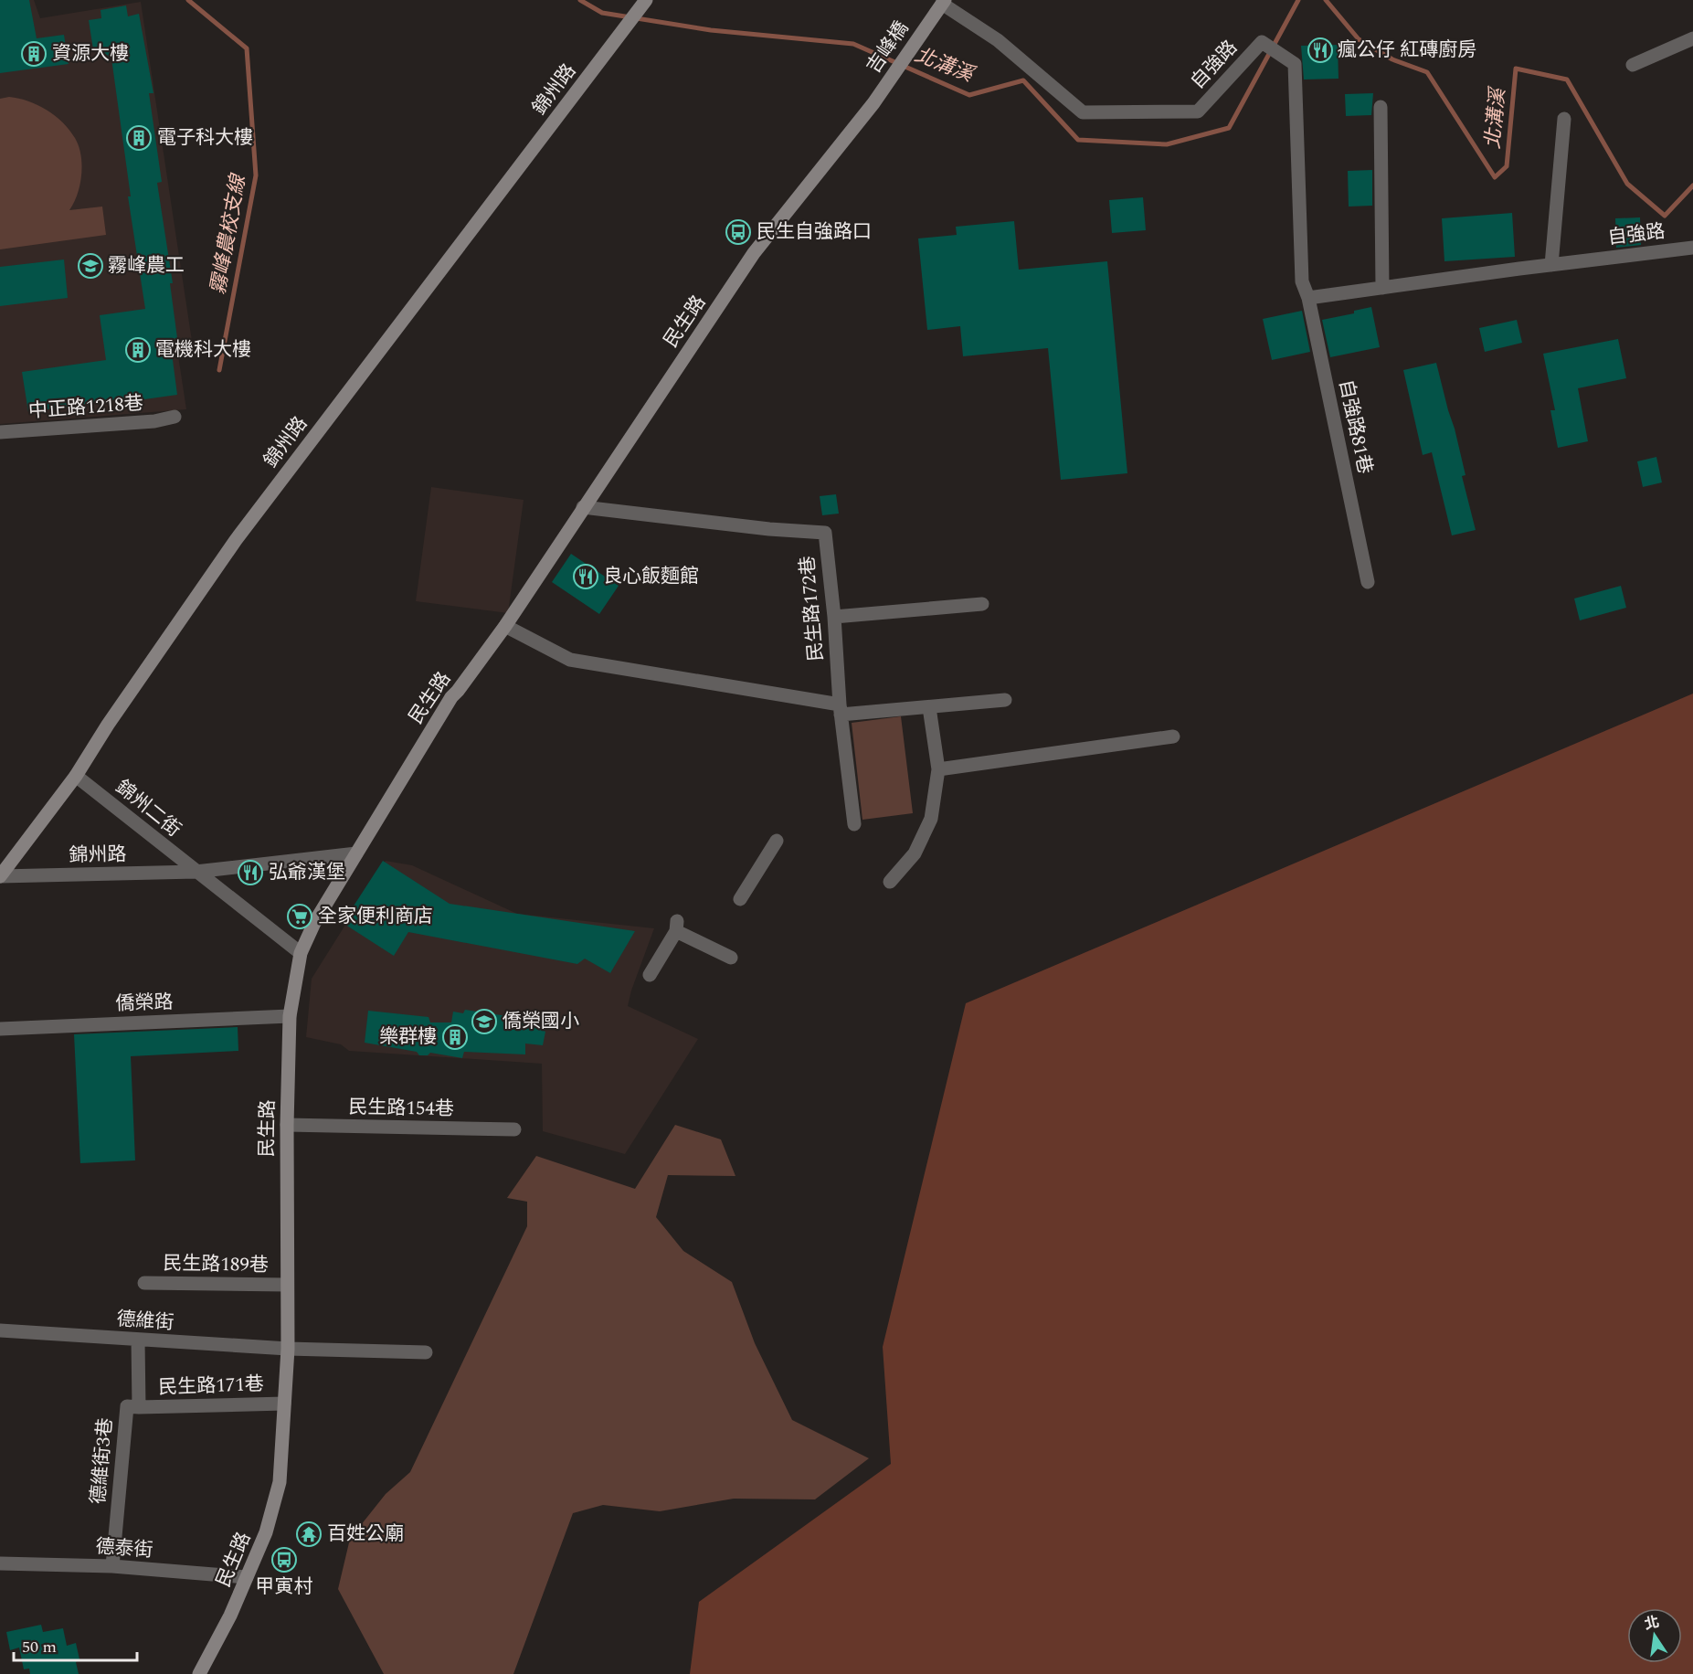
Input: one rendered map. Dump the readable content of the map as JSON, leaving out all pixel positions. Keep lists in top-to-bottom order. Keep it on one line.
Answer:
{"streets":{"street":["吉峰橋","自強路","錦州路","民生路","中正路1218巷","自強路81巷","民生路172巷","錦州二街","僑榮路","民生路154巷","民生路189巷","德維街","民生路171巷","德維街3巷","德泰街"]},"crossings":[["吉峰橋","自強路"],["吉峰橋","民生路"],["自強路","自強路81巷"],["錦州路","民生路"],["錦州路","錦州二街"],["民生路","民生路172巷"],["民生路","僑榮路"],["民生路","民生路154巷"],["民生路","民生路189巷"],["民生路","德維街"],["民生路","民生路171巷"],["民生路","德泰街"],["德維街","德維街3巷"],["民生路171巷","德維街3巷"],["德維街3巷","德泰街"]],"water":["北溝溪","霧峰農校支線"],"places":{"restaurant":["瘋公仔 紅磚廚房","良心飯麵館","弘爺漢堡"],"building":["資源大樓","電子科大樓","電機科大樓","樂群樓"],"bus stop":["民生自強路口","甲寅村"],"school or university":["霧峰農工","僑榮國小"],"supermarket":["全家便利商店"],"temple":["百姓公廟"]},"scale_bar":"50 m","north":"top"}
